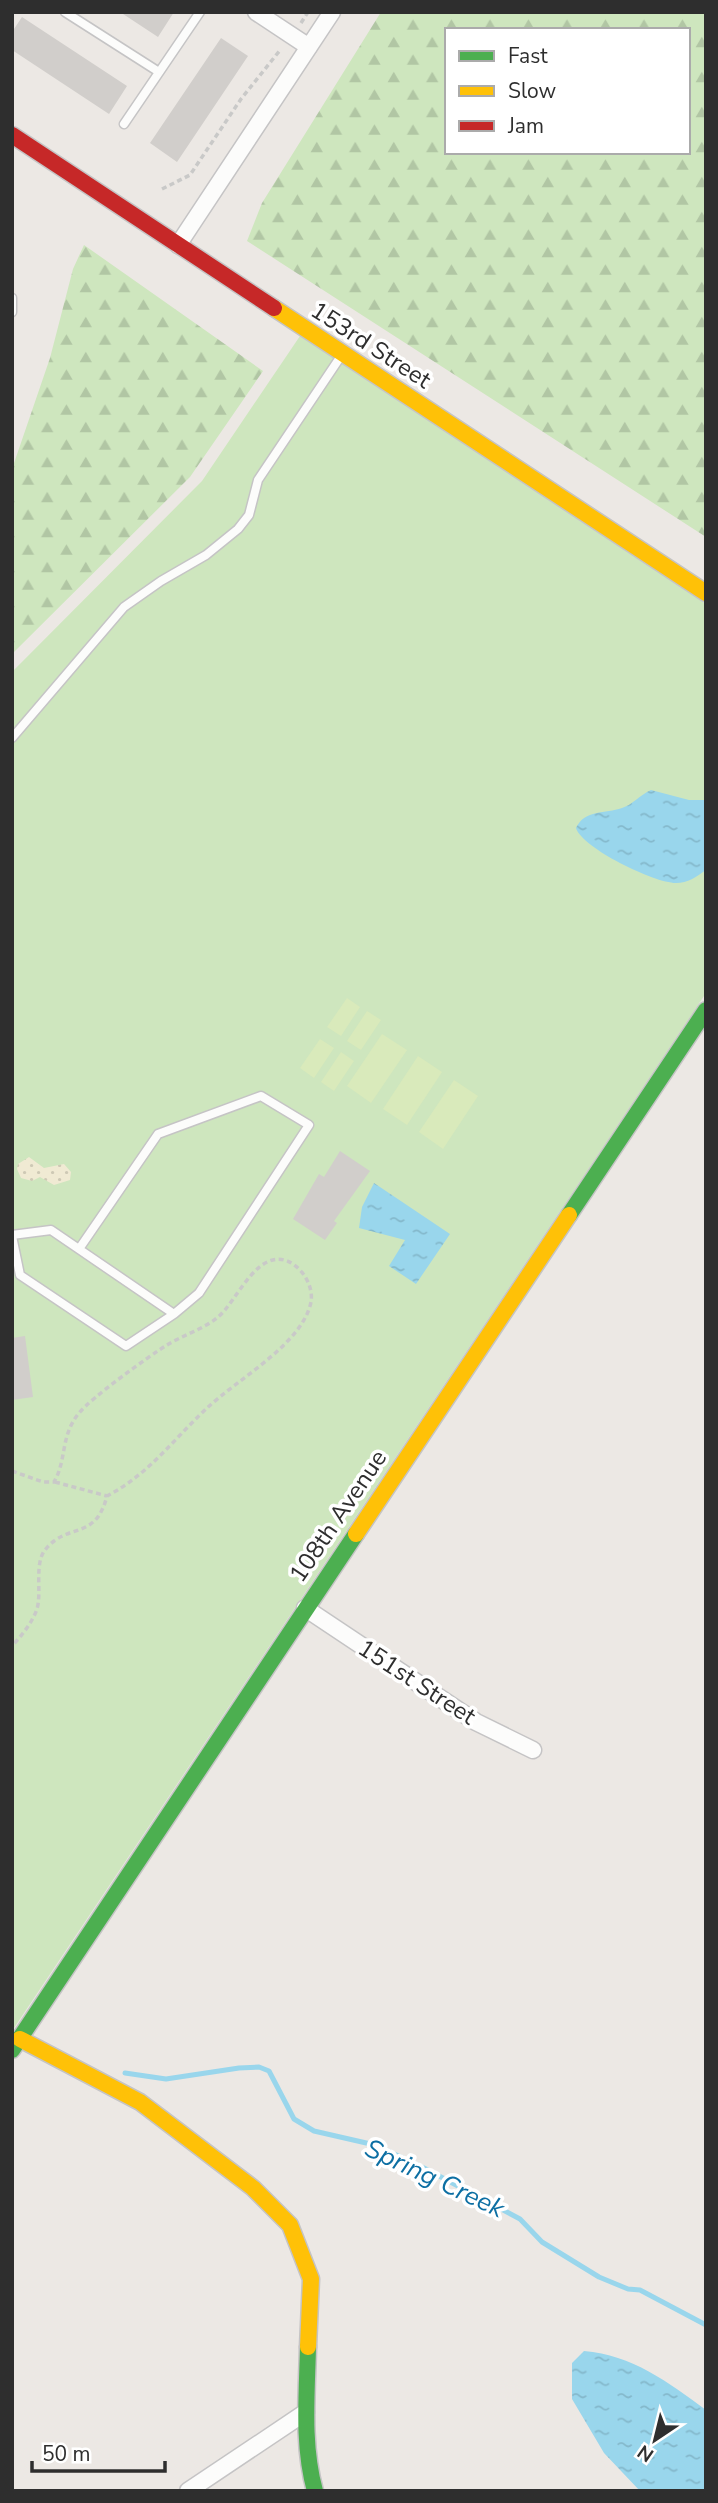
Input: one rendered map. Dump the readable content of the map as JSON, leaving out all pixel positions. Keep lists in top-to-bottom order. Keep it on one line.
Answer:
{"streets":{"street":["153rd Street","108th Avenue","151st Street"]},"crossings":[["108th Avenue","151st Street"]],"water":["Spring Creek"],"legend":["Fast","Slow","Jam"],"scale_bar":"50 m","north":"bottom left"}
